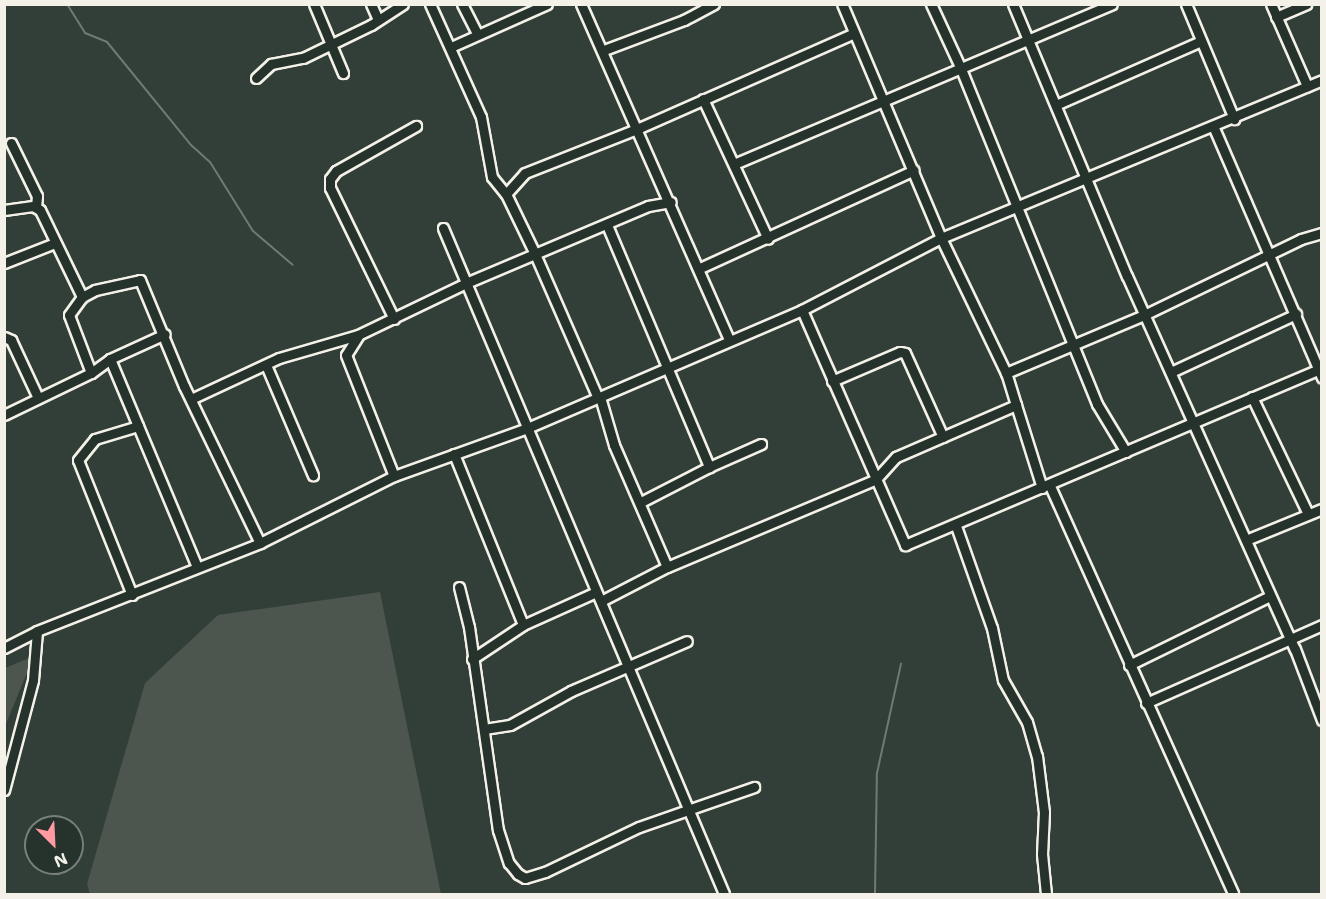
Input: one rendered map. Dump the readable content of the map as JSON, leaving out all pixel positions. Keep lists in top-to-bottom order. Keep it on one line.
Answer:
{"north":"bottom right"}
